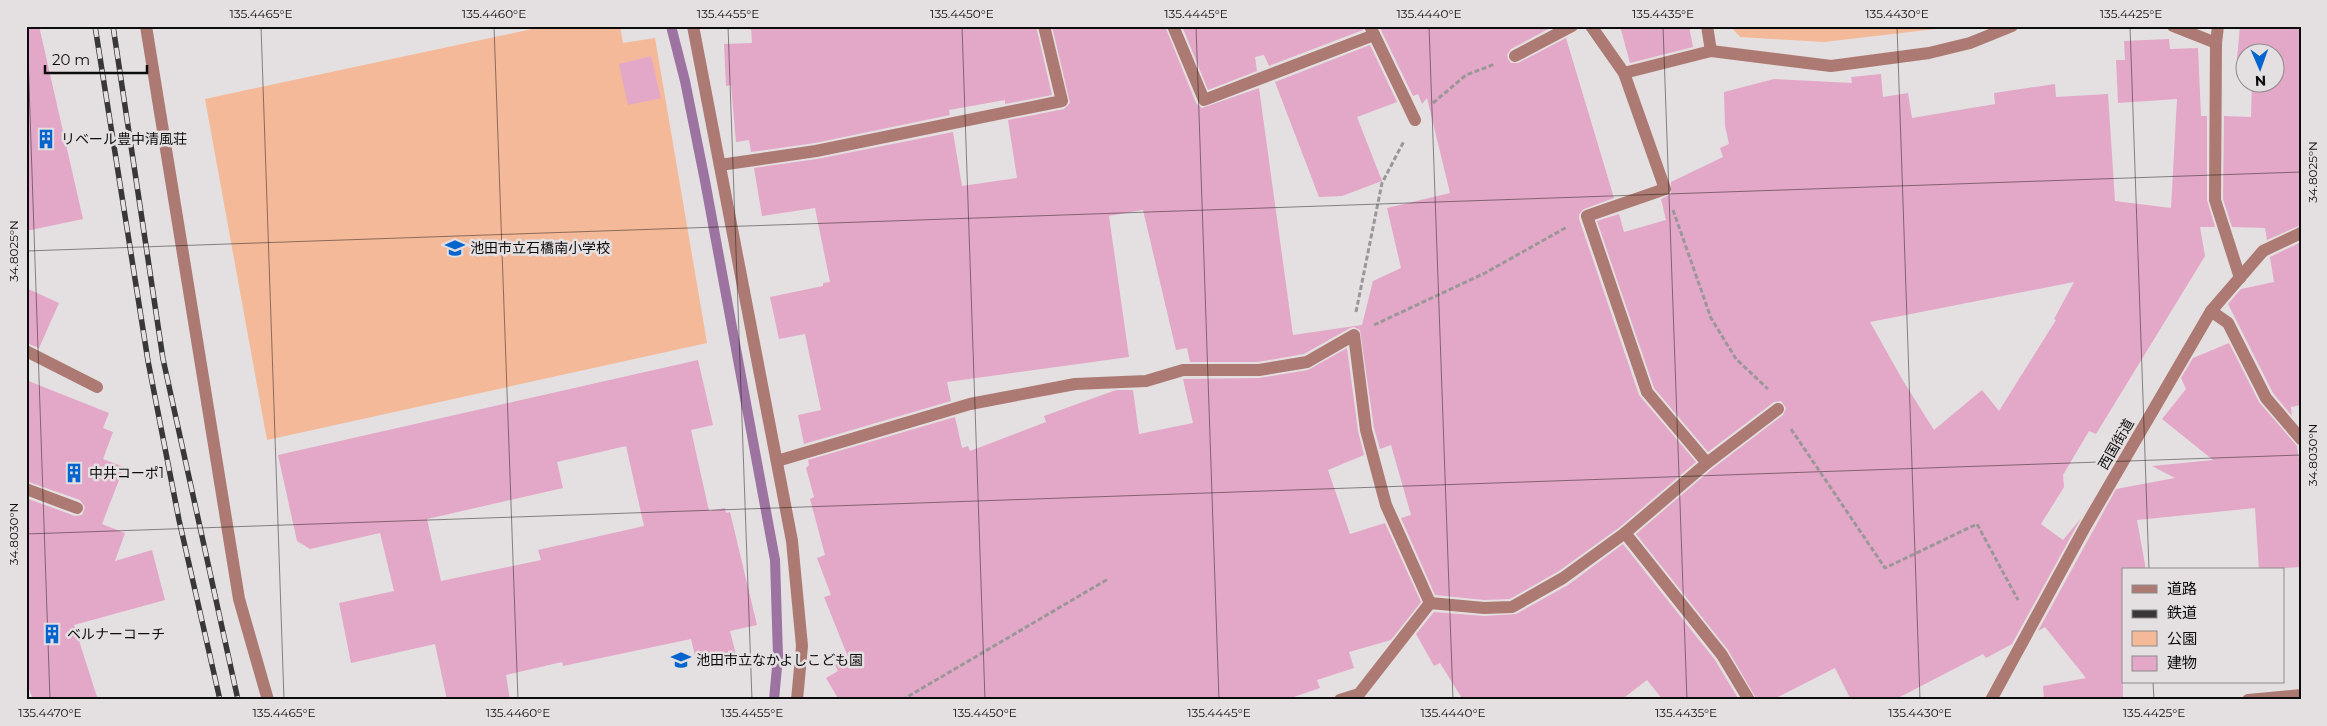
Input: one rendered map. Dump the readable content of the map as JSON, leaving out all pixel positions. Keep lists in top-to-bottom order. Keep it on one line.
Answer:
{"streets":{"street":["西国街道"]},"places":{"building":["リベール豊中清風荘","中井コーポ1","ベルナーコーチ"],"school or university":["池田市立石橋南小学校","池田市立なかよしこども園"]},"legend":["道路","鉄道","公園","建物"],"scale_bar":"20 m","north":"bottom","coordinates":["135.4465°E","135.4460°E","135.4455°E","135.4450°E","135.4445°E","135.4440°E","135.4435°E","135.4430°E","135.4425°E","34.8025°N","34.8030°N","135.4470°E"]}
